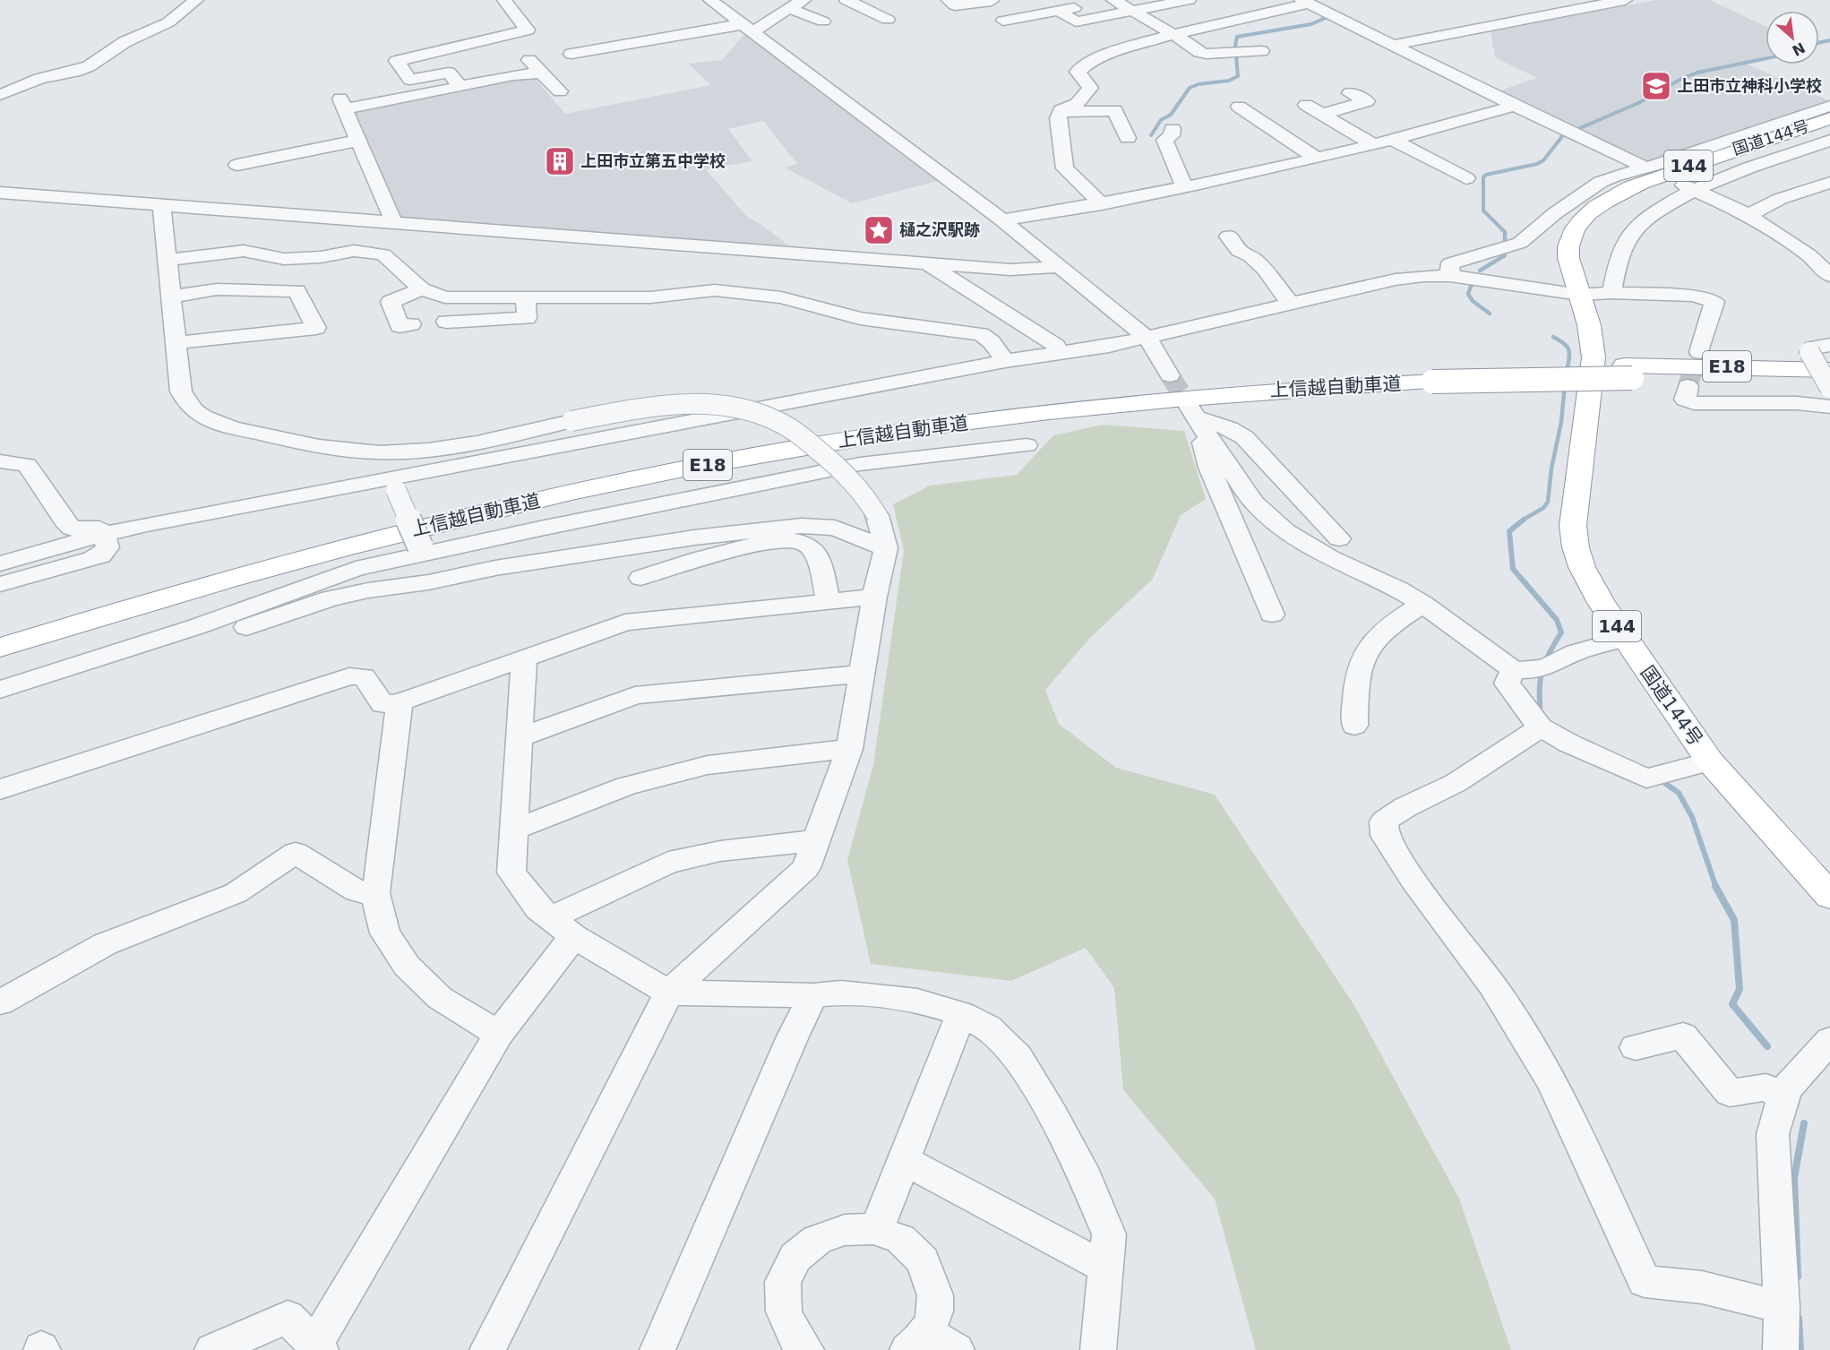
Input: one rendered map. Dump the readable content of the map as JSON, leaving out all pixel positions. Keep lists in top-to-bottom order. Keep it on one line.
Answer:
{"streets":{"highway":["国道144号","144","E18","上信越自動車道"]},"places":{"school or university":["上田市立神科小学校"],"building":["上田市立第五中学校"],"place":["樋之沢駅跡"]},"north":"bottom right"}
